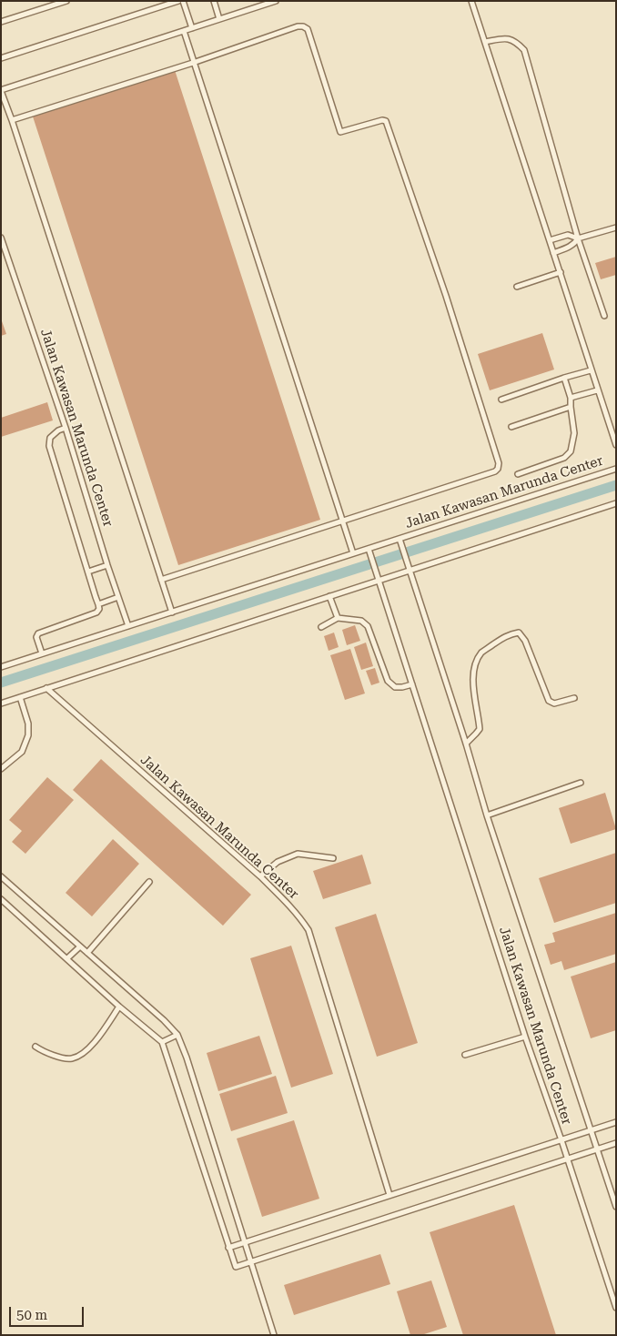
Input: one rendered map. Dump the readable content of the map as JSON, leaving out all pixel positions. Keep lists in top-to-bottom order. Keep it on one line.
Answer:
{"streets":{"lane":["Jalan Kawasan Marunda Center"]},"scale_bar":"50 m"}
